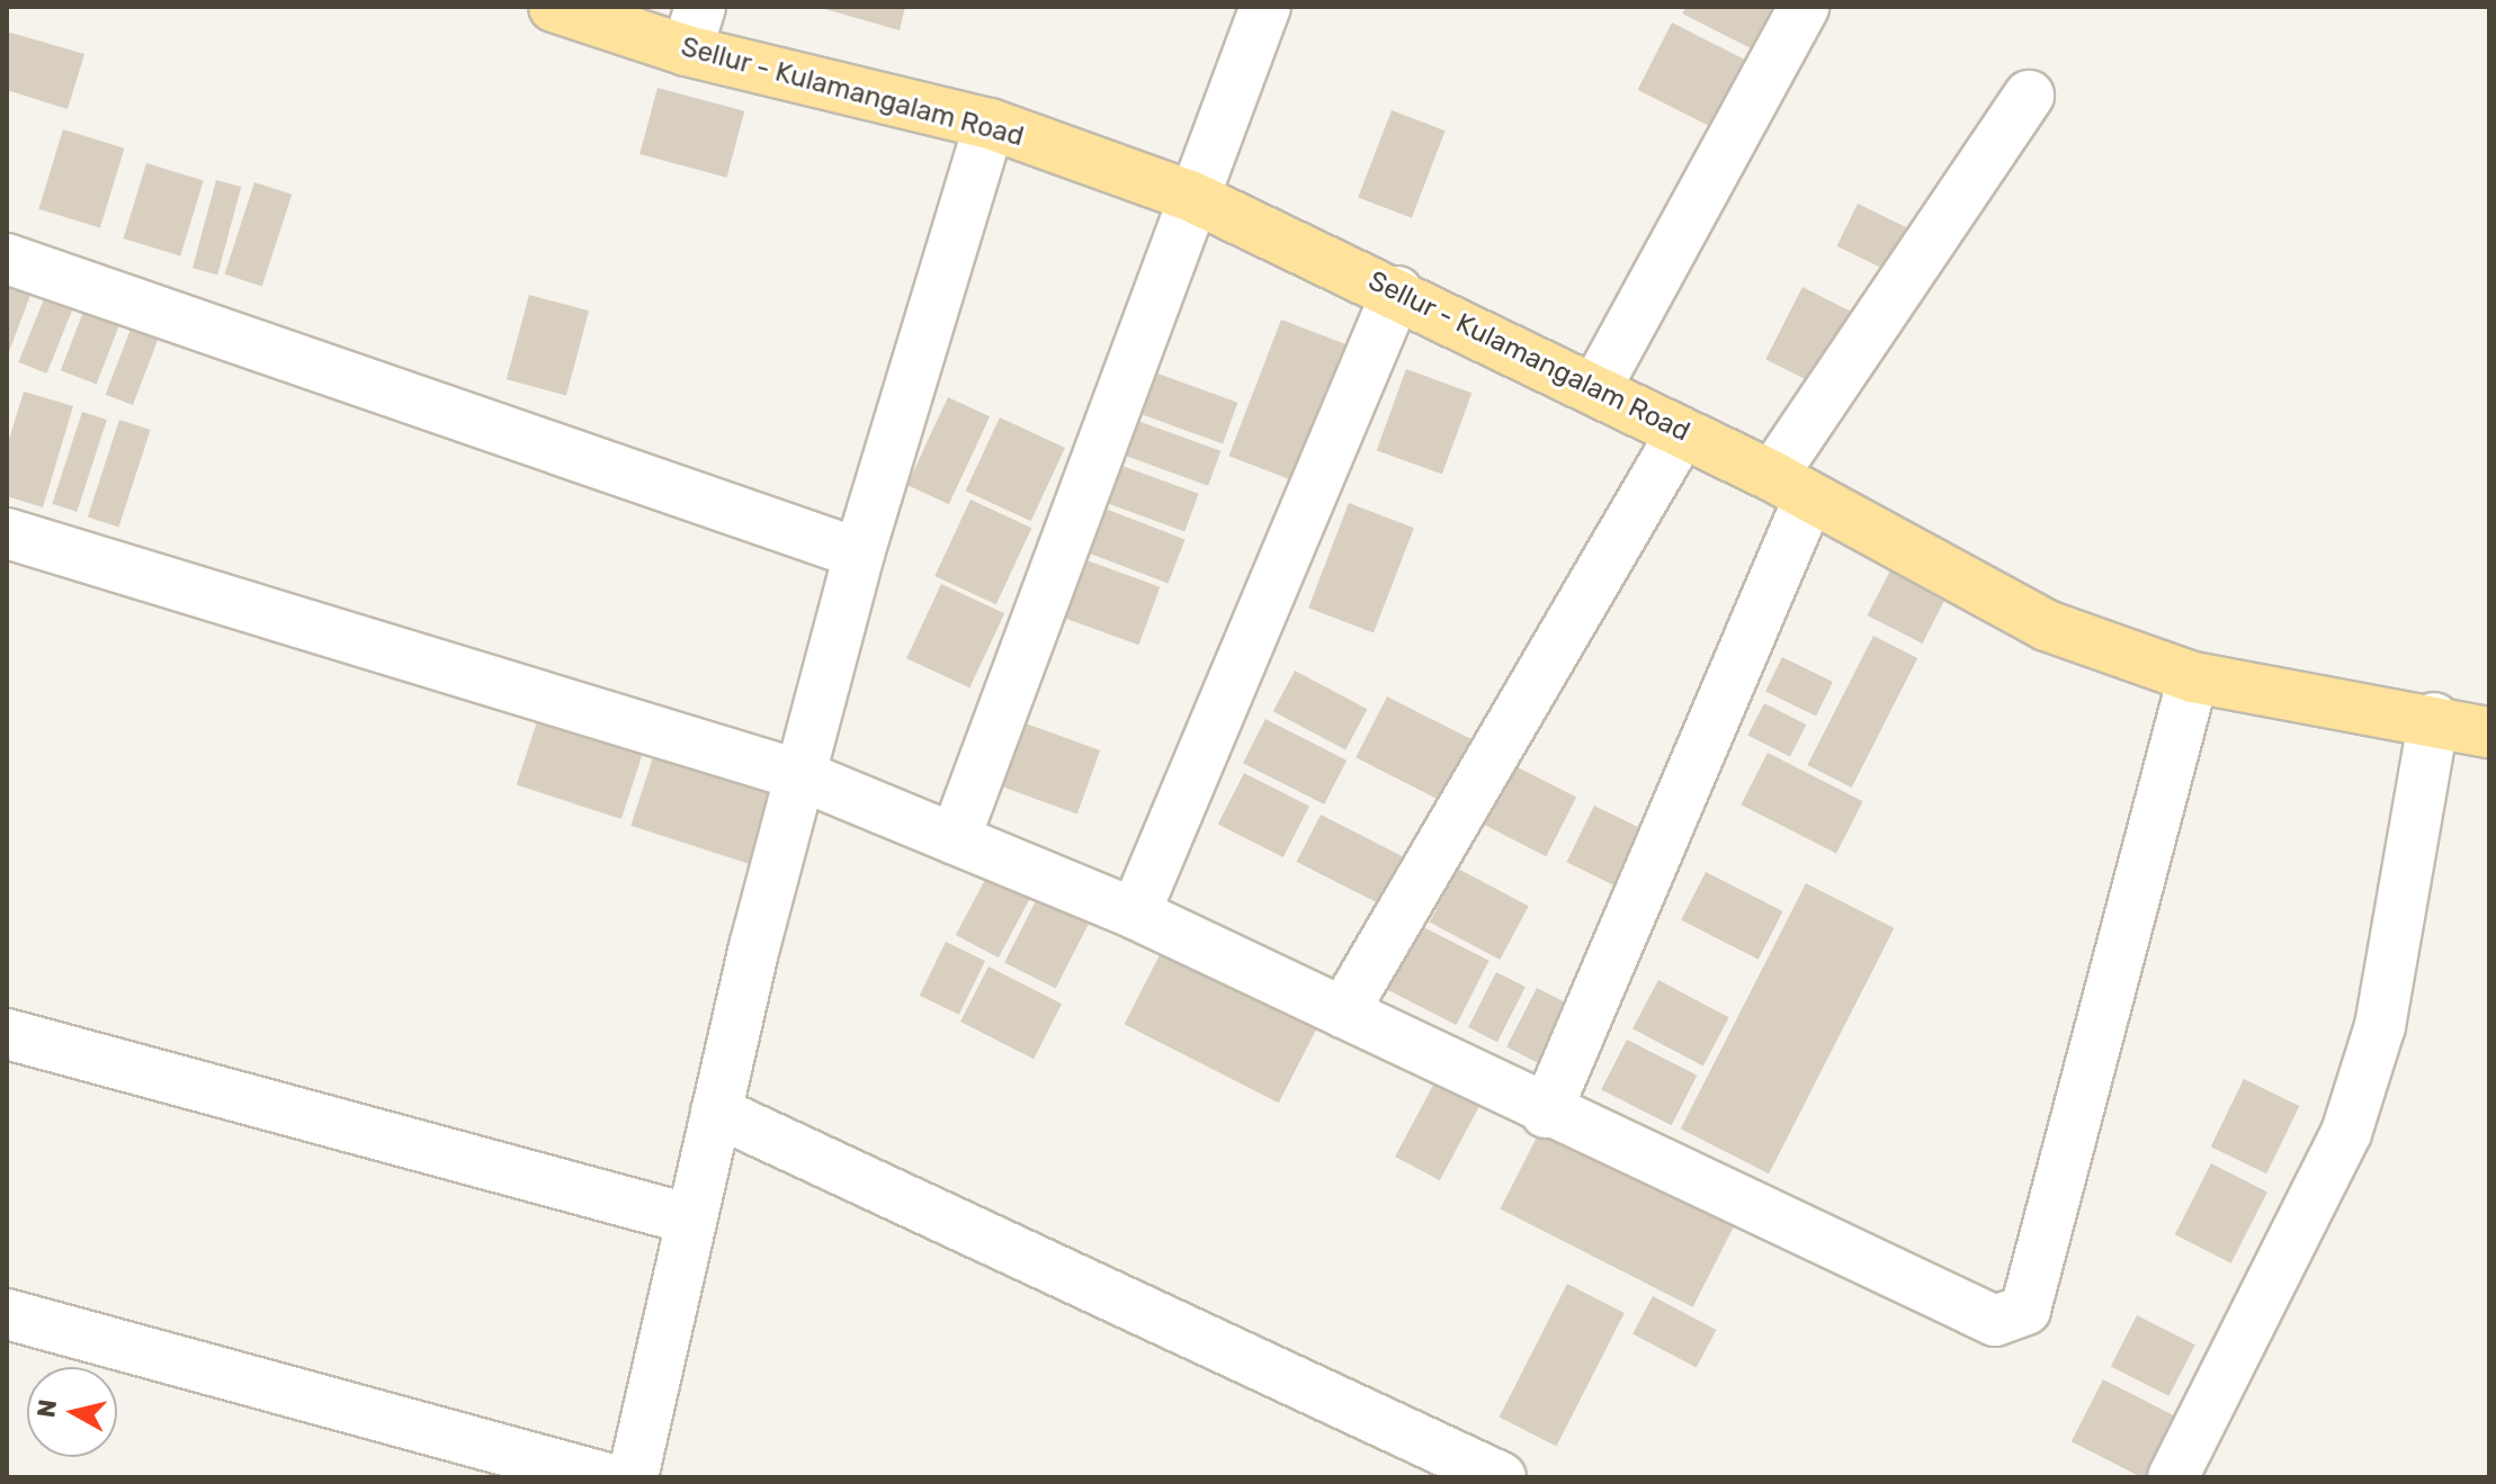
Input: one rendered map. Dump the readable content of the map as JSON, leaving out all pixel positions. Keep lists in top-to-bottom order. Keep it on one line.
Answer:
{"streets":{"main road":["Sellur - Kulamangalam Road"]},"north":"left"}
